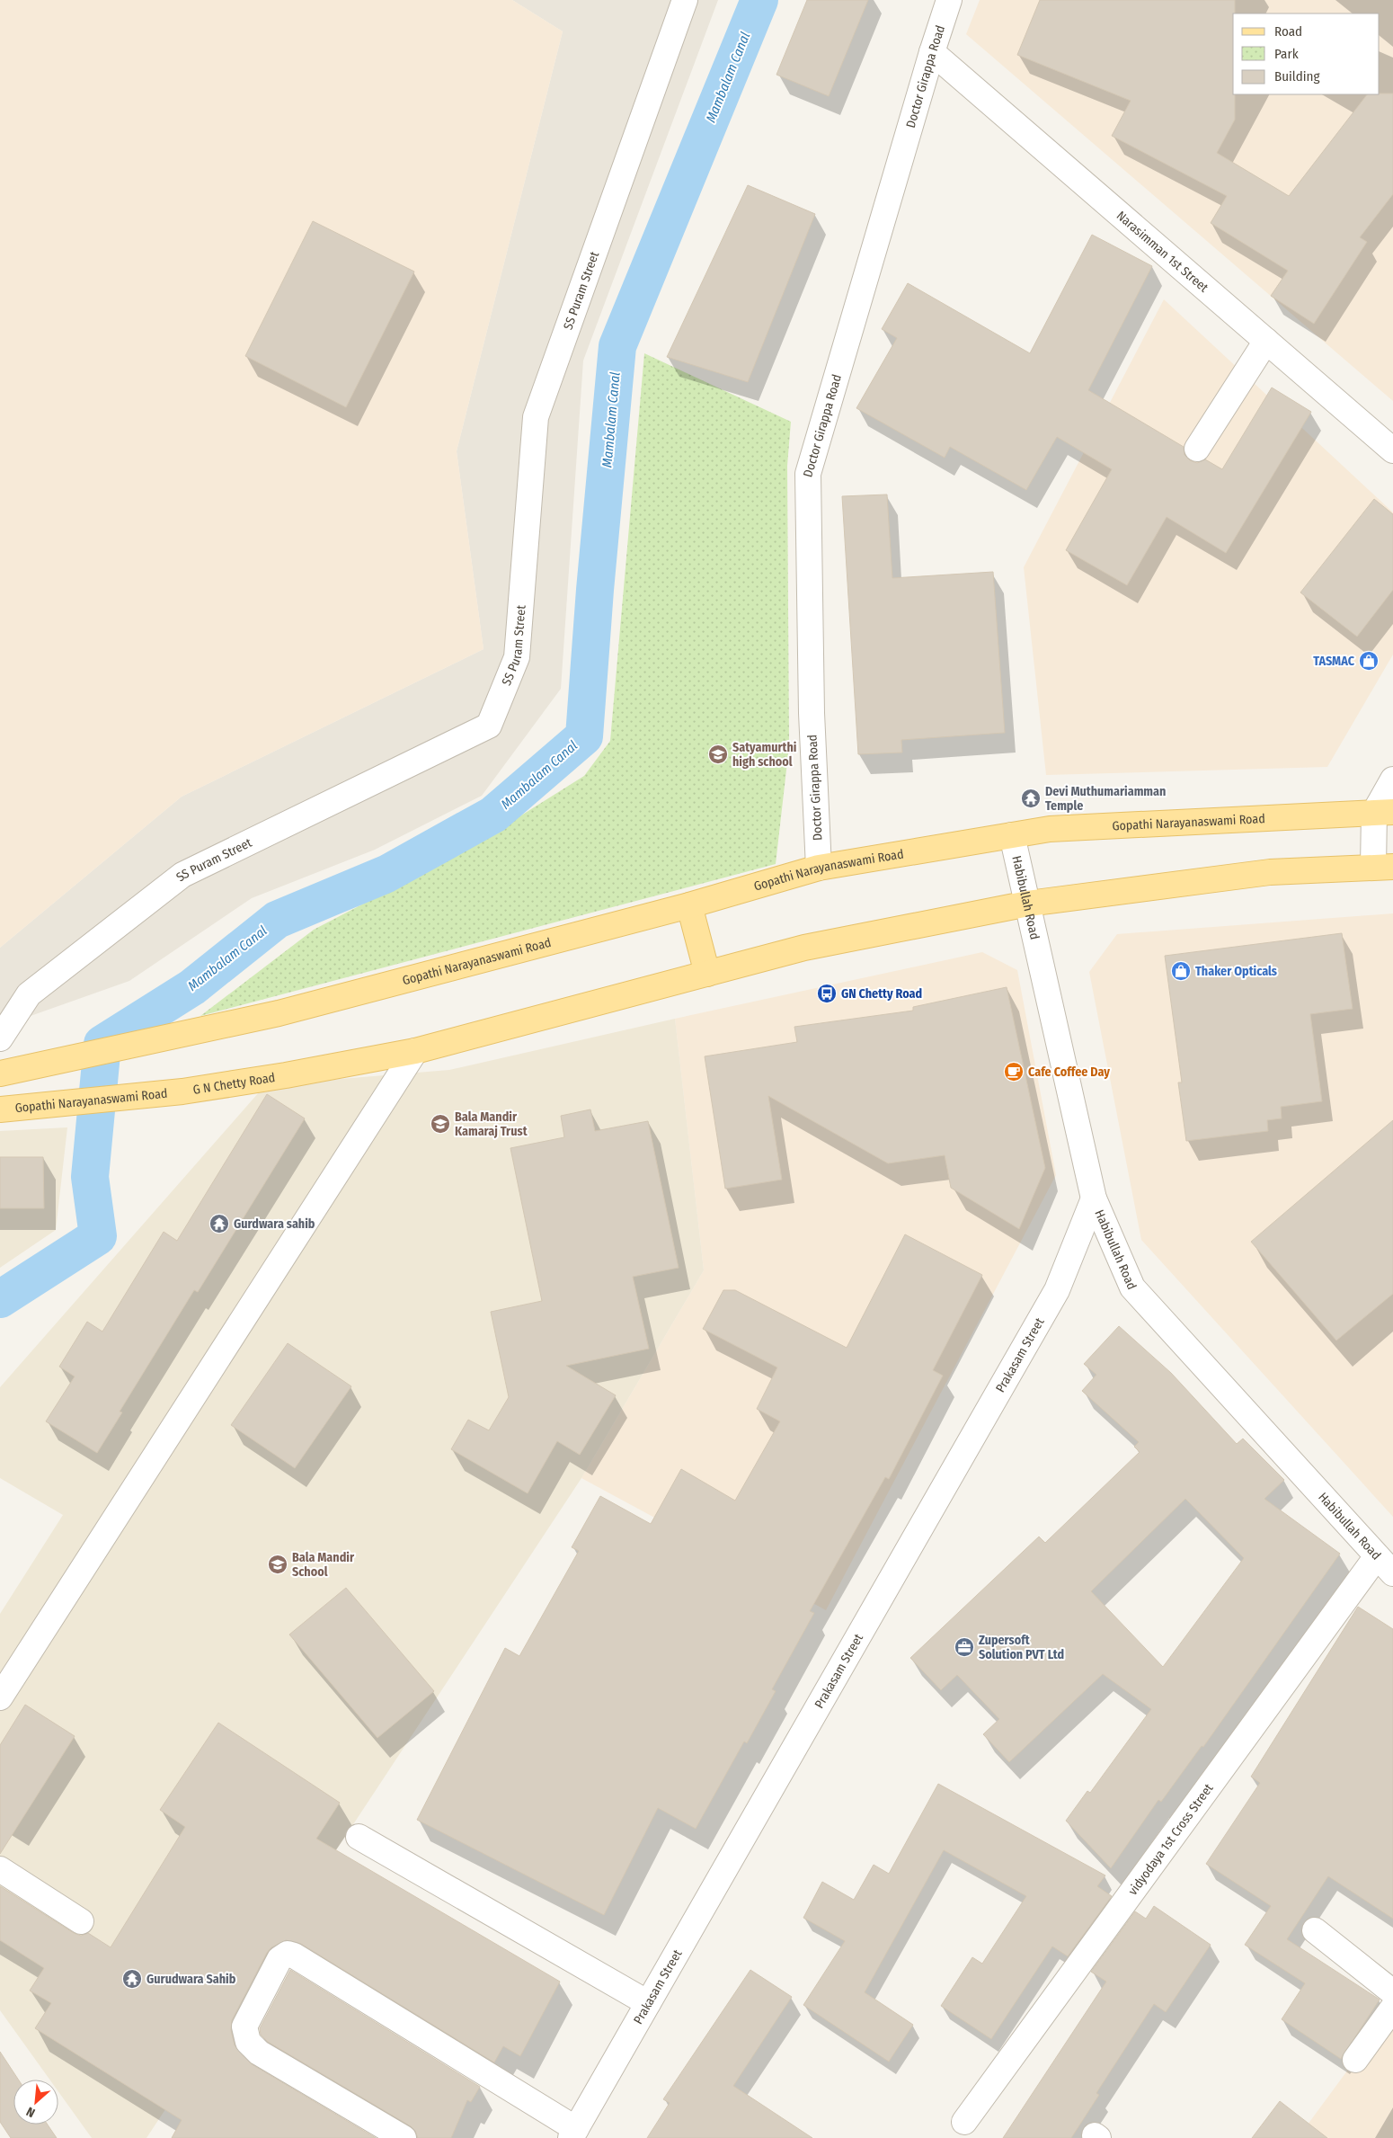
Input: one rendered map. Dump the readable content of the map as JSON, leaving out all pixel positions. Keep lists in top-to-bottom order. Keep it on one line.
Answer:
{"streets":{"main road":["Gopathi Narayanaswami Road","G N Chetty Road"],"street":["Doctor Girappa Road","Narasimman 1st Street","SS Puram Street","Habibullah Road","Prakasam Street","vidyodaya 1st Cross Street"]},"crossings":[["Doctor Girappa Road","Narasimman 1st Street"],["Doctor Girappa Road","Gopathi Narayanaswami Road"],["Gopathi Narayanaswami Road","Habibullah Road"],["Gopathi Narayanaswami Road","G N Chetty Road"],["Habibullah Road","Prakasam Street"],["Habibullah Road","vidyodaya 1st Cross Street"]],"water":["Mambalam Canal"],"places":{"shop":["TASMAC","Thaker Opticals"],"school or university":["Satyamurthi high school","Bala Mandir Kamaraj Trust","Bala Mandir School"],"temple":["Devi Muthumariamman Temple","Gurdwara sahib","Gurudwara Sahib"],"bus stop":["GN Chetty Road"],"cafe":["Cafe Coffee Day"],"office":["Zupersoft Solution PVT Ltd"]},"legend":["Road","Park","Building"],"north":"bottom left"}
